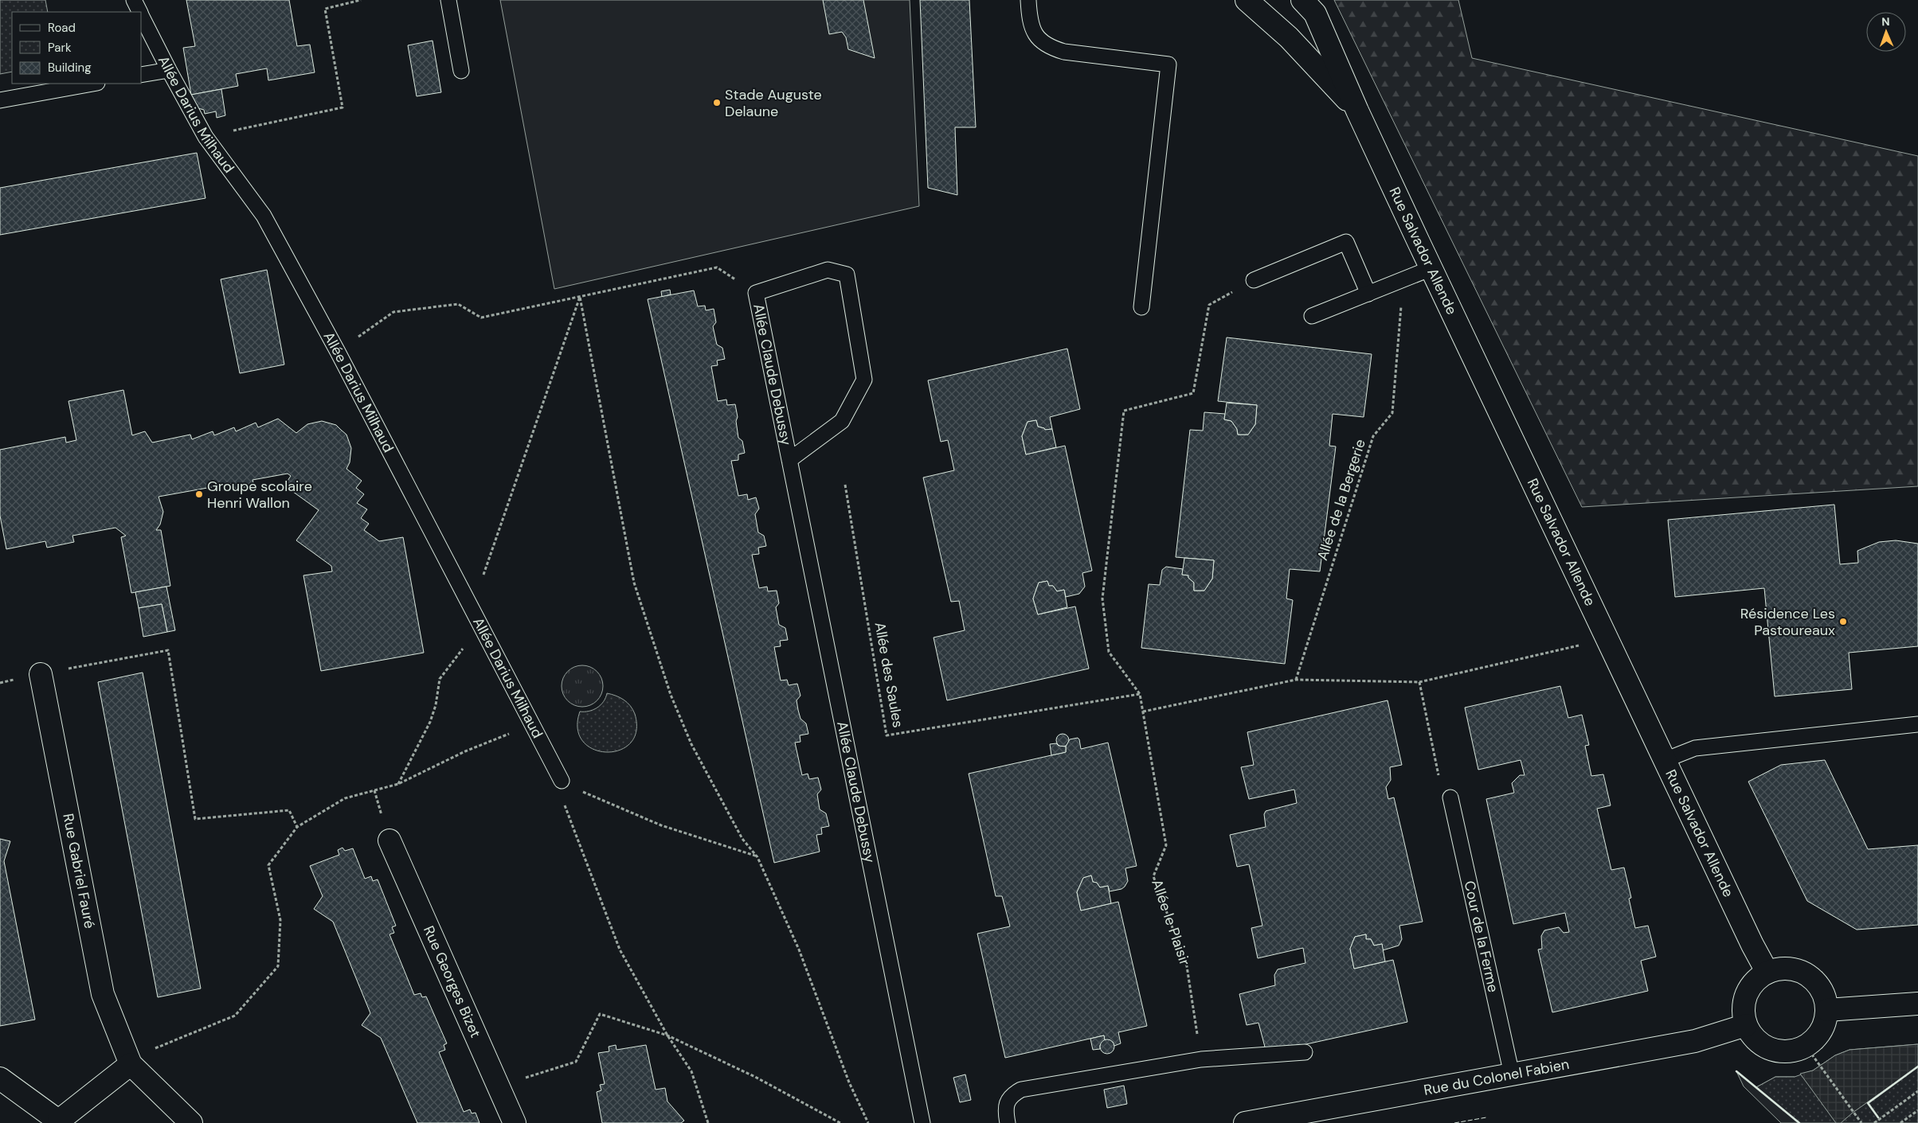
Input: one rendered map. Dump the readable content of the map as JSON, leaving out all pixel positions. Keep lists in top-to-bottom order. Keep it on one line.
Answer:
{"streets":{"street":["Rue Salvador Allende","Rue Gabriel Fauré","Rue Georges Bizet","Rue du Colonel Fabien"],"lane":["Allée Darius Milhaud","Allée Claude Debussy","Cour de la Ferme"],"path":["Allée de la Bergerie","Allée des Saules","Allée le Plaisir"]},"crossings":[["Rue Salvador Allende","Rue du Colonel Fabien"],["Allée des Saules","Allée le Plaisir"],["Cour de la Ferme","Rue du Colonel Fabien"]],"places":["Stade Auguste Delaune","Groupe scolaire Henri Wallon","Résidence Les Pastoureaux"],"legend":["Road","Park","Building"],"north":"top"}
